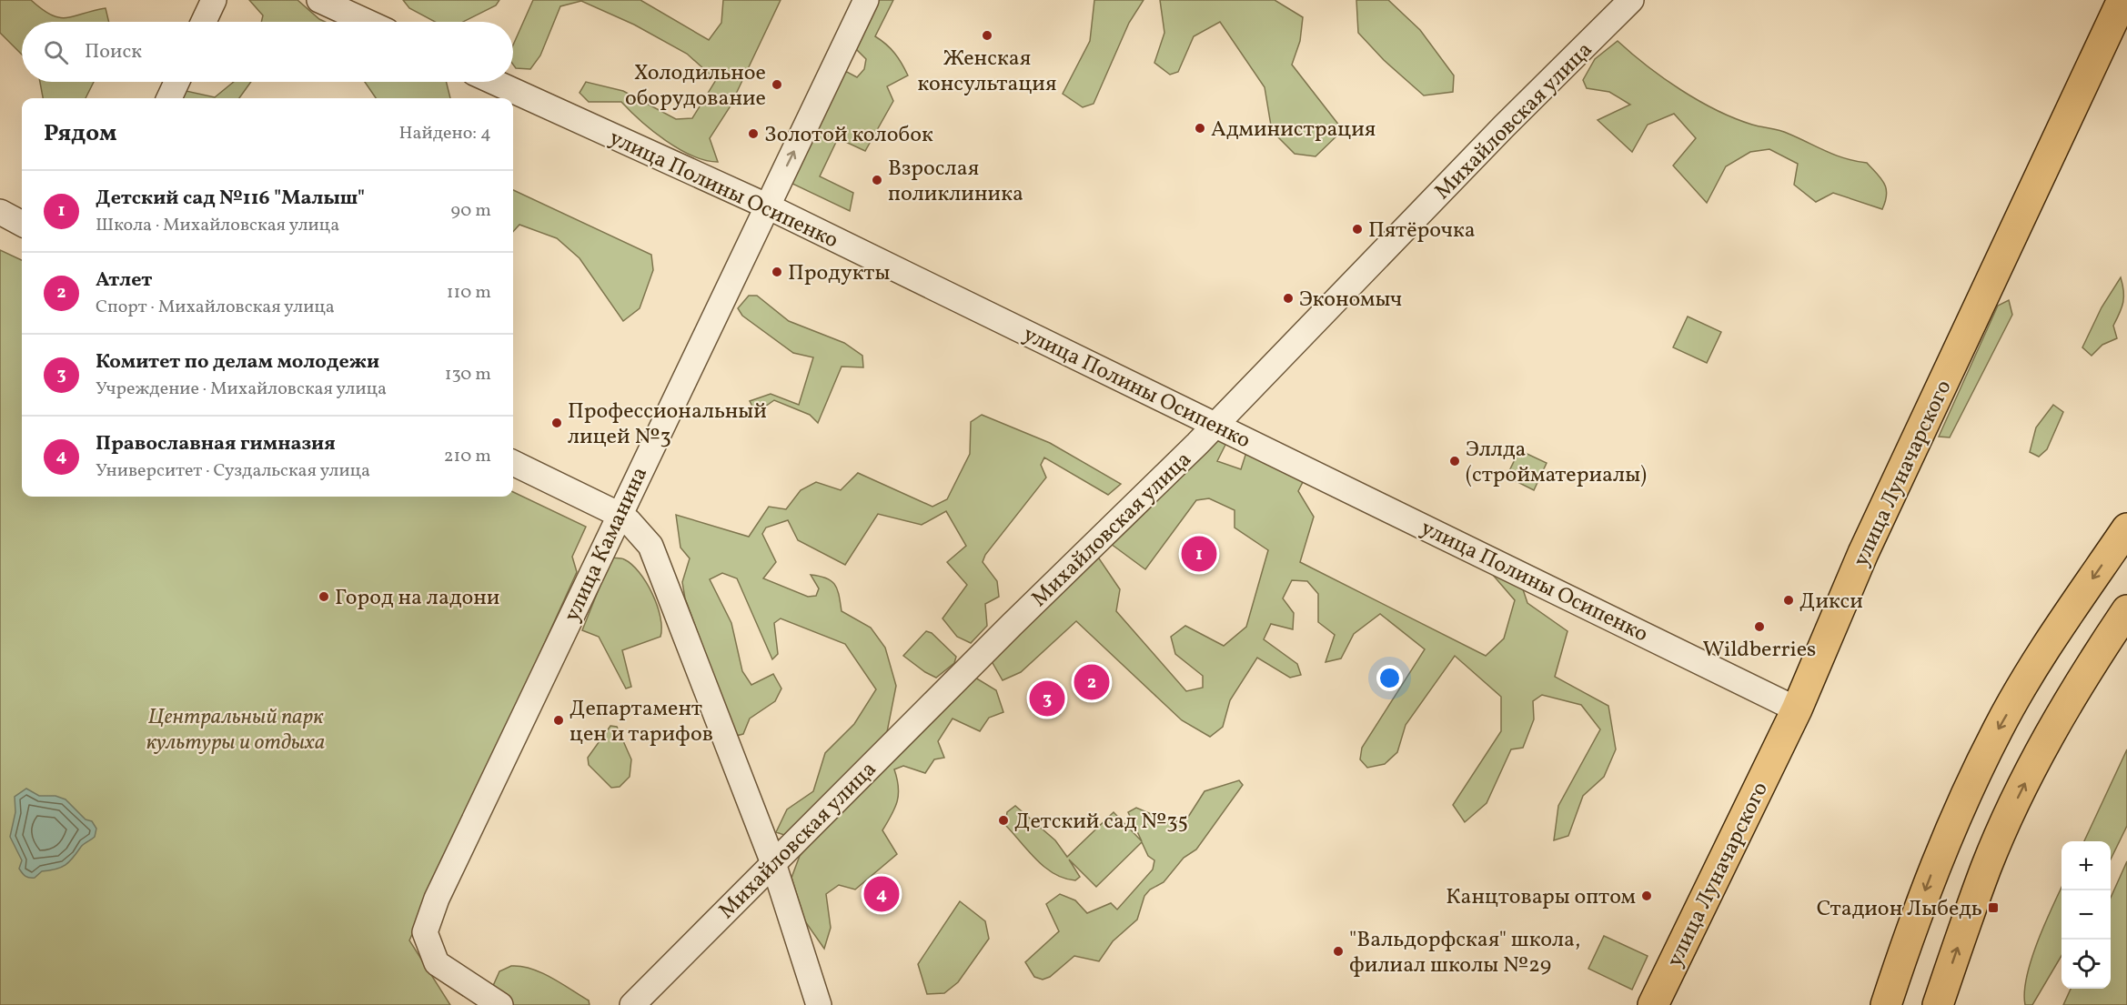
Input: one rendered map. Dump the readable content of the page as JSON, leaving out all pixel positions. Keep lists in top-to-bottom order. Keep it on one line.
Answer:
{"streets":{"main road":["улица Луначарского"],"street":["Михайловская улица","улица Полины Осипенко","улица Каманина"]},"crossings":[["Михайловская улица","улица Полины Осипенко"],["улица Полины Осипенко","улица Луначарского"],["улица Полины Осипенко","улица Каманина"]],"parks":["Центральный парк культуры и отдыха"],"places":{"other":["Женская консультация","Холодильное оборудование","Администрация","Золотой колобок","Взрослая поликлиника","Пятёрочка","Продукты","Экономыч","Профессиональный лицей №3","Эллда (стройматериалы)","Город на ладони","Дикси","Wildberries","Департамент цен и тарифов","Детский сад №35","Канцтовары оптом","\"Вальдорфская\" школа, филиал школы №29"],"transit":["Стадион Лыбедь"]},"page":{"search":"Поиск","heading":["Рядом","Найдено: 4"],"list":[{"mark":"1","name":"Детский сад №116 \"Малыш\"","note":"Школа · Михайловская улица","value":"90 m"},{"mark":"2","name":"Атлет","note":"Спорт · Михайловская улица","value":"110 m"},{"mark":"3","name":"Комитет по делам молодежи","note":"Учреждение · Михайловская улица","value":"130 m"},{"mark":"4","name":"Православная гимназия","note":"Университет · Суздальская улица","value":"210 m"}],"pins":["1","2","3","4"],"map_buttons":["+","−"]}}
